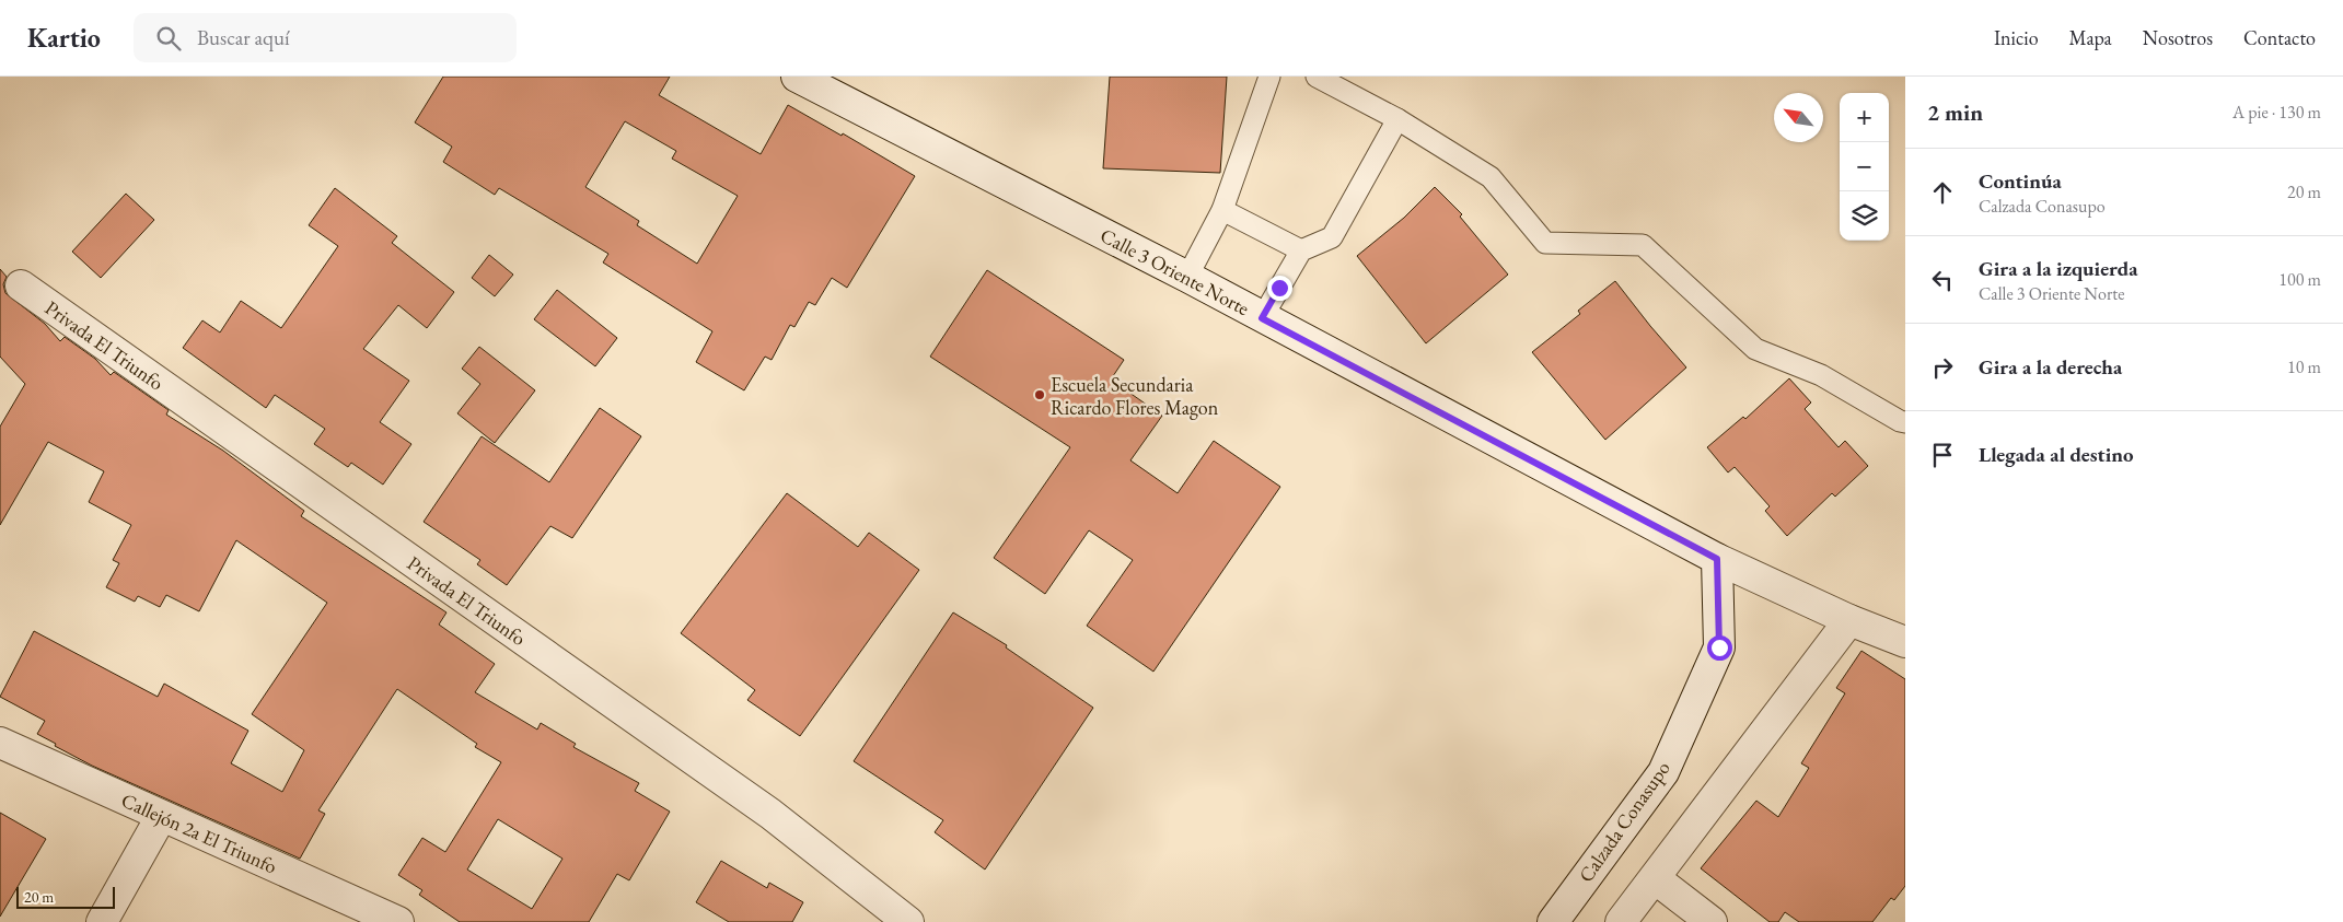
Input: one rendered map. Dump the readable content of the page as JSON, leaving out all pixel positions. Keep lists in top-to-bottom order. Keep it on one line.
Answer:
{"streets":{"street":["Calle 3 Oriente Norte","Privada El Triunfo","Calzada Conasupo","Callejón 2a El Triunfo"]},"crossings":[["Calle 3 Oriente Norte","Calzada Conasupo"]],"places":["Escuela Secundaria Ricardo Flores Magon"],"scale_bar":"20 m","north":"top left","page":{"header":"Kartio","search":"Buscar aquí","nav":["Inicio","Mapa","Nosotros","Contacto"],"heading":["2 min","A pie · 130 m"],"map_buttons":["+","−"],"list":[["Continúa","Calzada Conasupo","20 m"],["Gira a la izquierda","Calle 3 Oriente Norte","100 m"],["Gira a la derecha","10 m"],"Llegada al destino"],"scale":"20 m"}}
